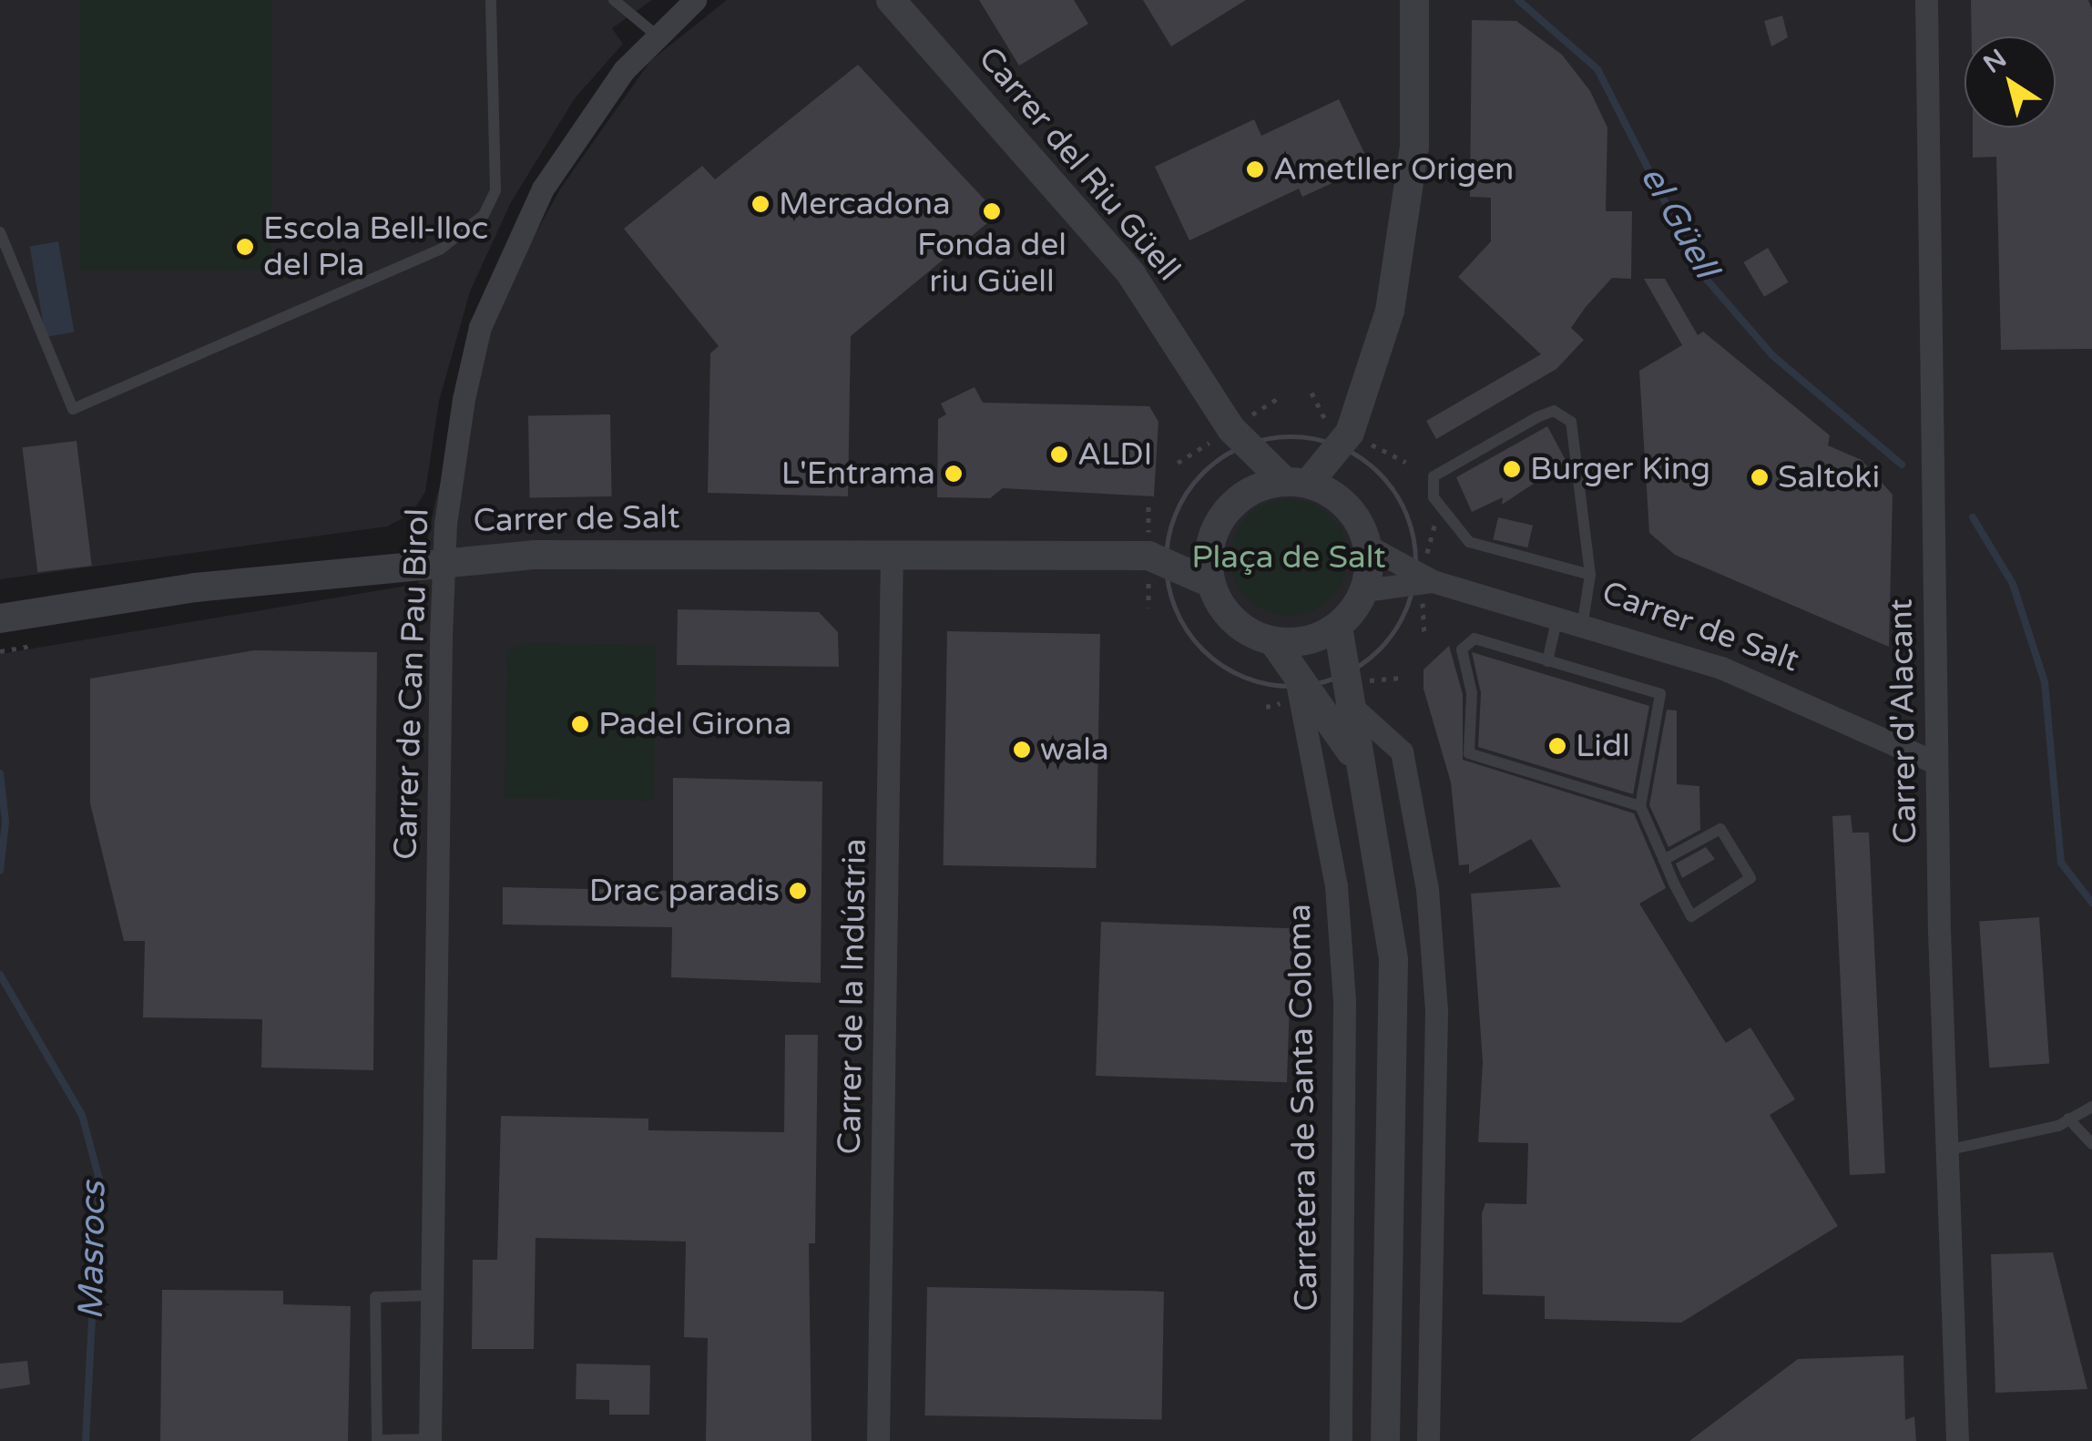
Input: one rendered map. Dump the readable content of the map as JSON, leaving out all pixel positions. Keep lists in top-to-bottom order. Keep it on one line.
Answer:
{"streets":{"street":["Carrer del Riu Güell","Carrer de Salt","Carrer de Can Pau Birol","Carrer d'Alacant","Carrer de la Indústria","Carretera de Santa Coloma"]},"crossings":[["Carrer del Riu Güell","Carrer de Salt"],["Carrer del Riu Güell","Carretera de Santa Coloma"],["Carrer de Salt","Carrer de Can Pau Birol"],["Carrer de Salt","Carrer d'Alacant"],["Carrer de Salt","Carrer de la Indústria"],["Carrer de Salt","Carretera de Santa Coloma"]],"water":["el Güell","Masrocs"],"parks":["Plaça de Salt"],"places":["Ametller Origen","Mercadona","Fonda del riu Güell","Escola Bell-lloc del Pla","ALDI","Burger King","L'Entrama","Saltoki","Padel Girona","Lidl","wala","Drac paradis"],"north":"top left"}
